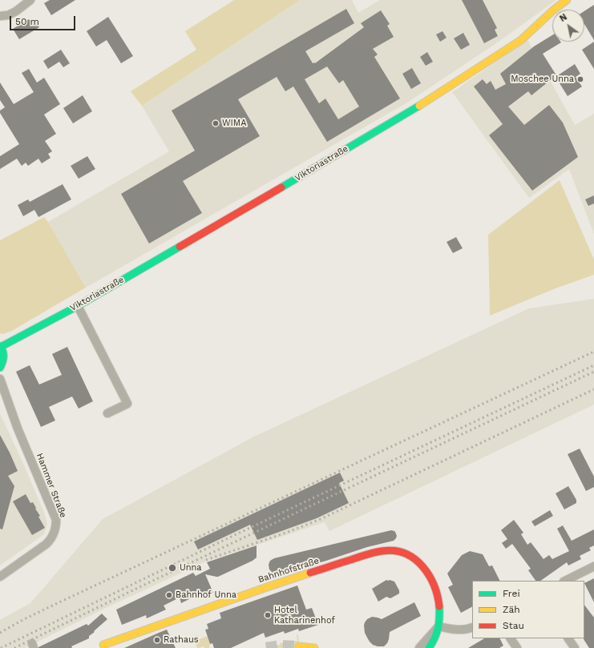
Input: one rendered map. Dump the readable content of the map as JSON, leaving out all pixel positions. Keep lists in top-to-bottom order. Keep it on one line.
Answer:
{"streets":{"street":["Viktoriastraße","Hammer Straße","Bahnhofstraße"]},"places":["Moschee Unna","WIMA","Unna","Bahnhof Unna","Hotel Katharinenhof","Rathaus"],"legend":["Frei","Zäh","Stau"],"scale_bar":"50 m","north":"top left"}
